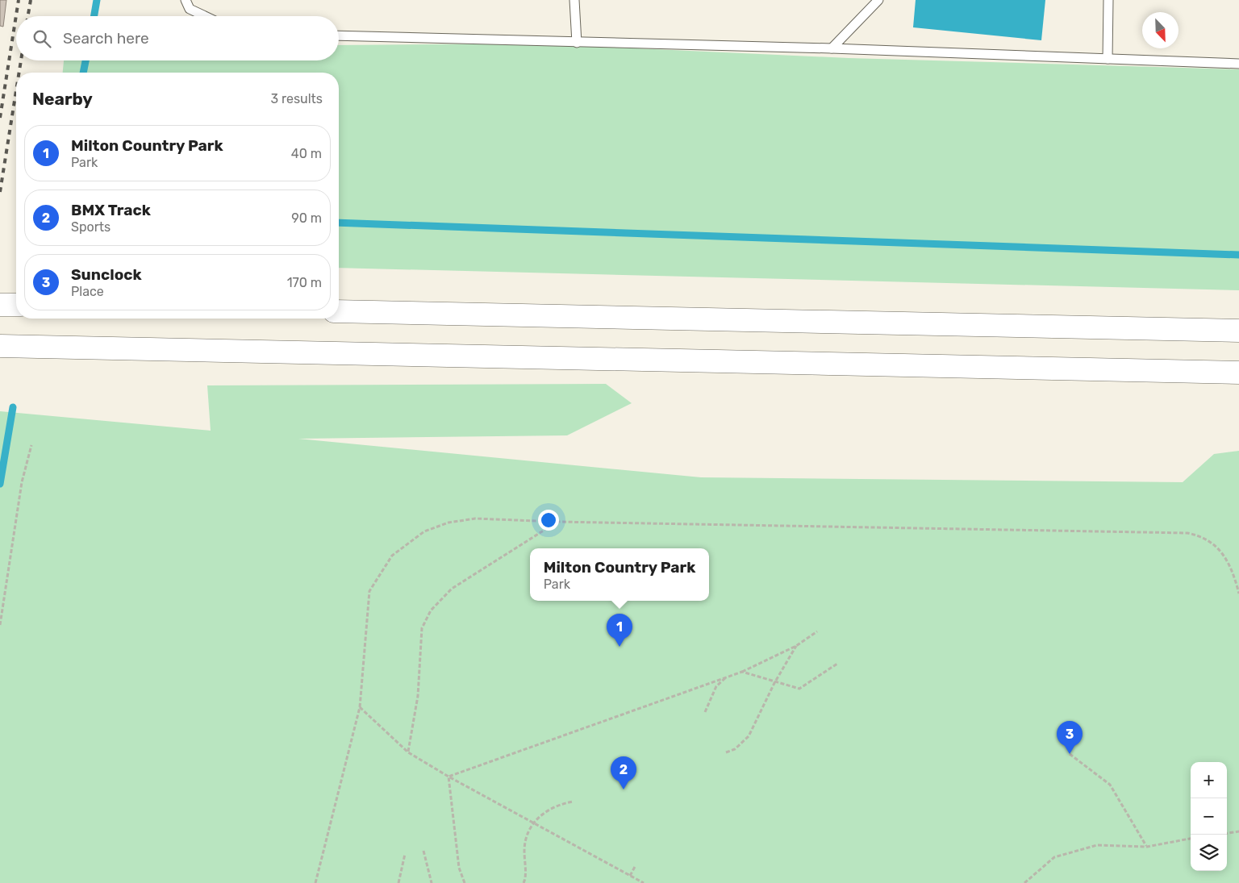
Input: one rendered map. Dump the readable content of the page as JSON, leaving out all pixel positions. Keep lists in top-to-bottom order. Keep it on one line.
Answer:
{"north":"bottom right","page":{"search":"Search here","heading":["Nearby","3 results"],"list":[{"mark":"1","name":"Milton Country Park","note":"Park","value":"40 m"},{"mark":"2","name":"BMX Track","note":"Sports","value":"90 m"},{"mark":"3","name":"Sunclock","note":"Place","value":"170 m"}],"popup":["Milton Country Park","Park"],"pins":["1","3","2"],"map_buttons":["+","−"]}}
